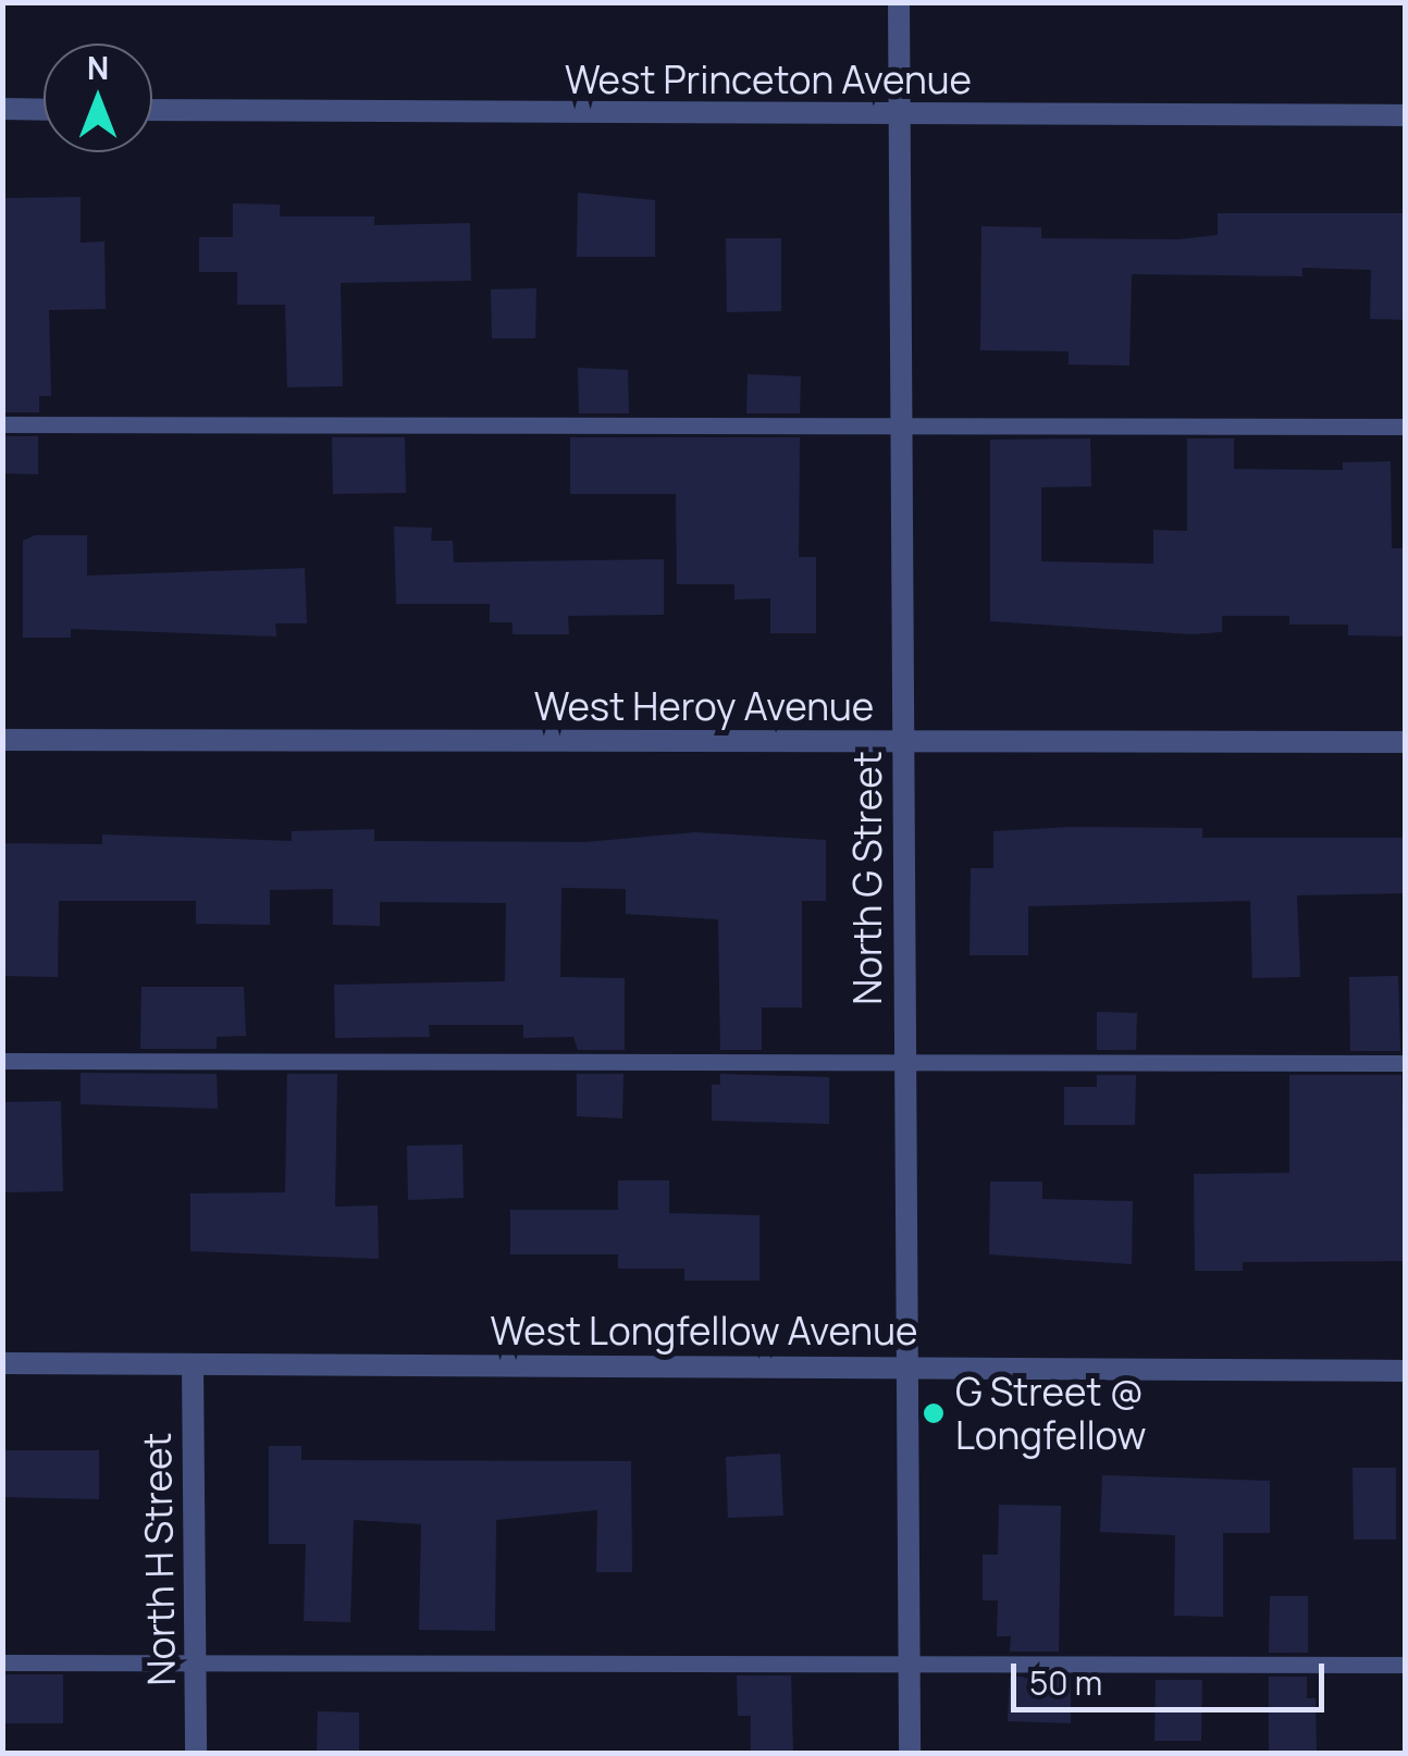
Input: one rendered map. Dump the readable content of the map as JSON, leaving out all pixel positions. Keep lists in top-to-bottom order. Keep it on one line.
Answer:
{"streets":{"street":["West Princeton Avenue","West Heroy Avenue","North G Street","West Longfellow Avenue","North H Street"]},"crossings":[["West Princeton Avenue","North G Street"],["West Heroy Avenue","North G Street"],["North G Street","West Longfellow Avenue"],["West Longfellow Avenue","North H Street"]],"places":["G Street @ Longfellow"],"scale_bar":"50 m","north":"top"}
